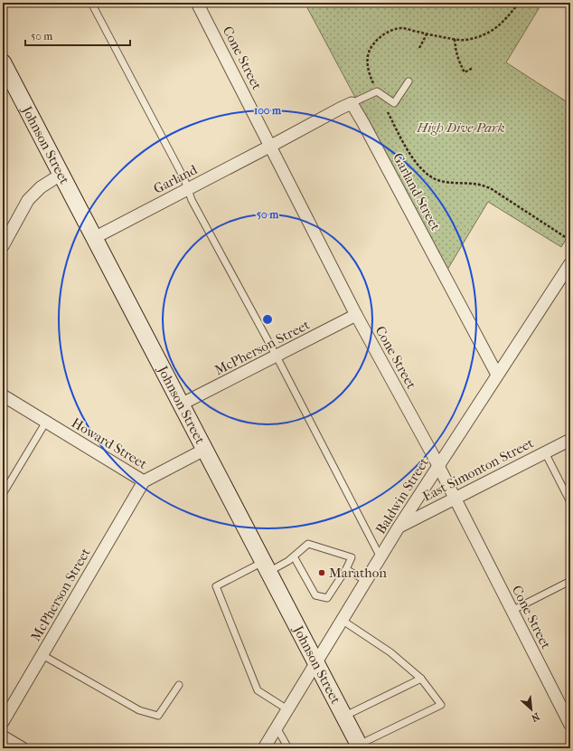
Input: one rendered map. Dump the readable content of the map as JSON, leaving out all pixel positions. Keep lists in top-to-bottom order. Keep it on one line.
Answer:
{"streets":{"main road":["Johnson Street"],"street":["Cone Street","Garland","Garland Street","McPherson Street","Howard Street","East Simonton Street","Baldwin Street"]},"crossings":[["Cone Street","Garland"],["Cone Street","McPherson Street"],["Cone Street","East Simonton Street"],["Cone Street","Baldwin Street"],["Johnson Street","Garland"],["Johnson Street","McPherson Street"],["Johnson Street","Howard Street"],["Johnson Street","Baldwin Street"],["Garland Street","Baldwin Street"],["McPherson Street","Howard Street"],["East Simonton Street","Baldwin Street"]],"parks":["High Dive Park"],"places":["Marathon"],"scale_bar":"50 m","north":"bottom right","rings":["100 m","50 m"]}
